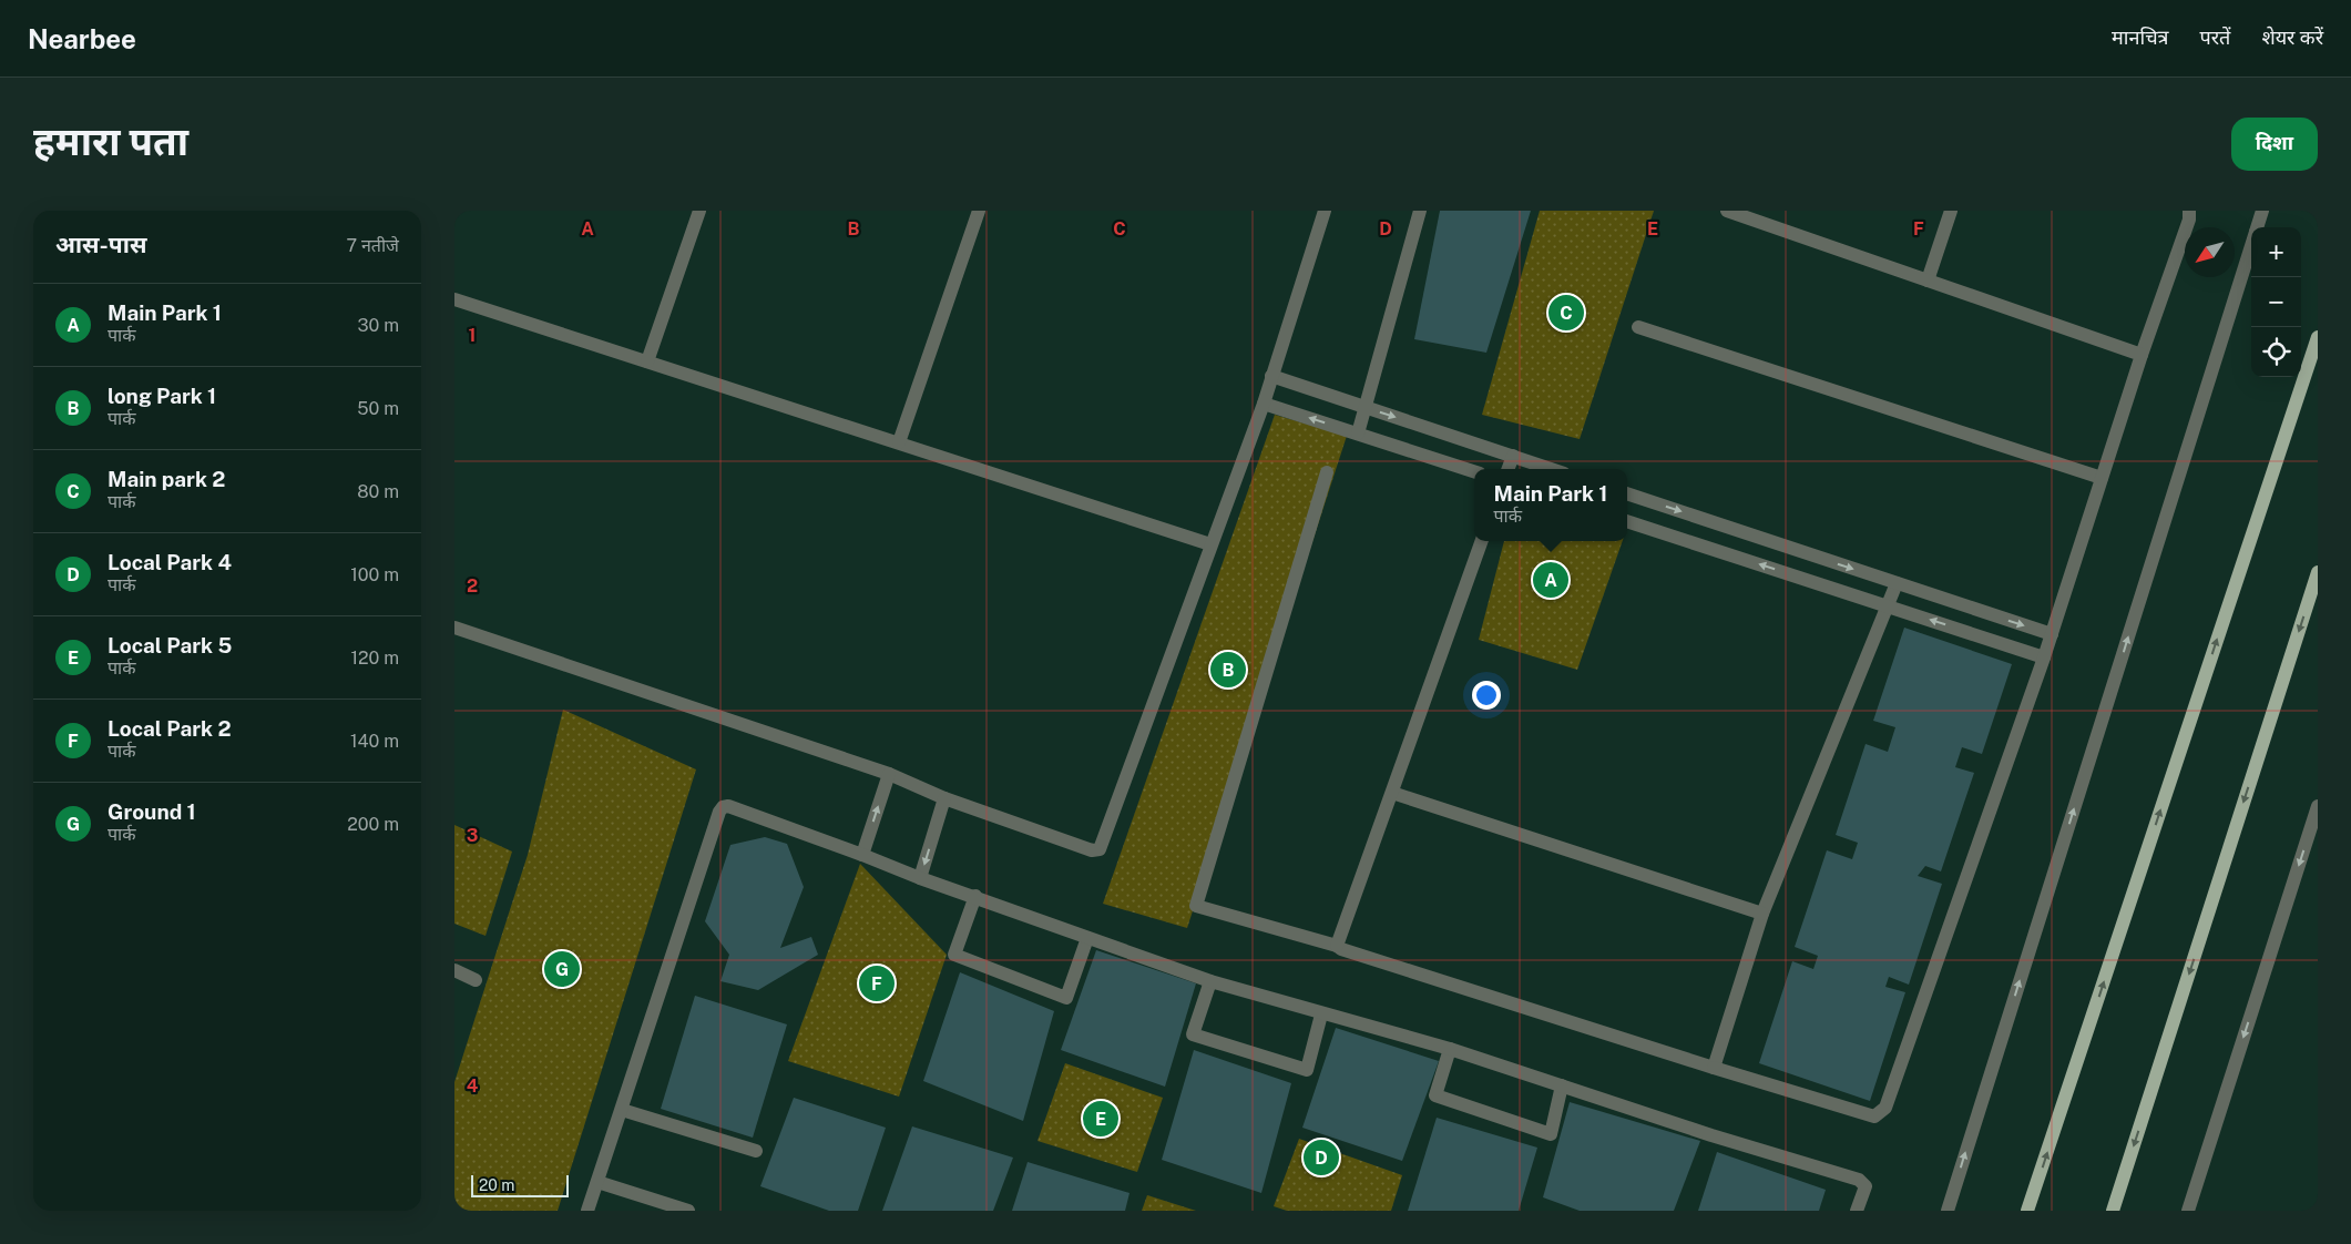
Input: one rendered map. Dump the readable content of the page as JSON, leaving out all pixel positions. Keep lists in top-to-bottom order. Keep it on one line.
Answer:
{"scale_bar":"20 m","north":"bottom left","page":{"header":"Nearbee","nav":["मानचित्र","परतें","शेयर करें"],"buttons":"दिशा","title":"हमारा पता","heading":["आस-पास","7 नतीजे"],"map_buttons":["+","−"],"list":[{"mark":"A","name":"Main Park 1","note":"पार्क","value":"30 m"},{"mark":"B","name":"long Park 1","note":"पार्क","value":"50 m"},{"mark":"C","name":"Main park 2","note":"पार्क","value":"80 m"},{"mark":"D","name":"Local Park 4","note":"पार्क","value":"100 m"},{"mark":"E","name":"Local Park 5","note":"पार्क","value":"120 m"},{"mark":"F","name":"Local Park 2","note":"पार्क","value":"140 m"},{"mark":"G","name":"Ground 1","note":"पार्क","value":"200 m"}],"pins":["C","A","B","G","F","E","D"],"popup":["Main Park 1","पार्क"],"scale":"20 m"},"grid":{"columns":["A","B","C","D","E","F"],"rows":["1","2","3","4"]}}
